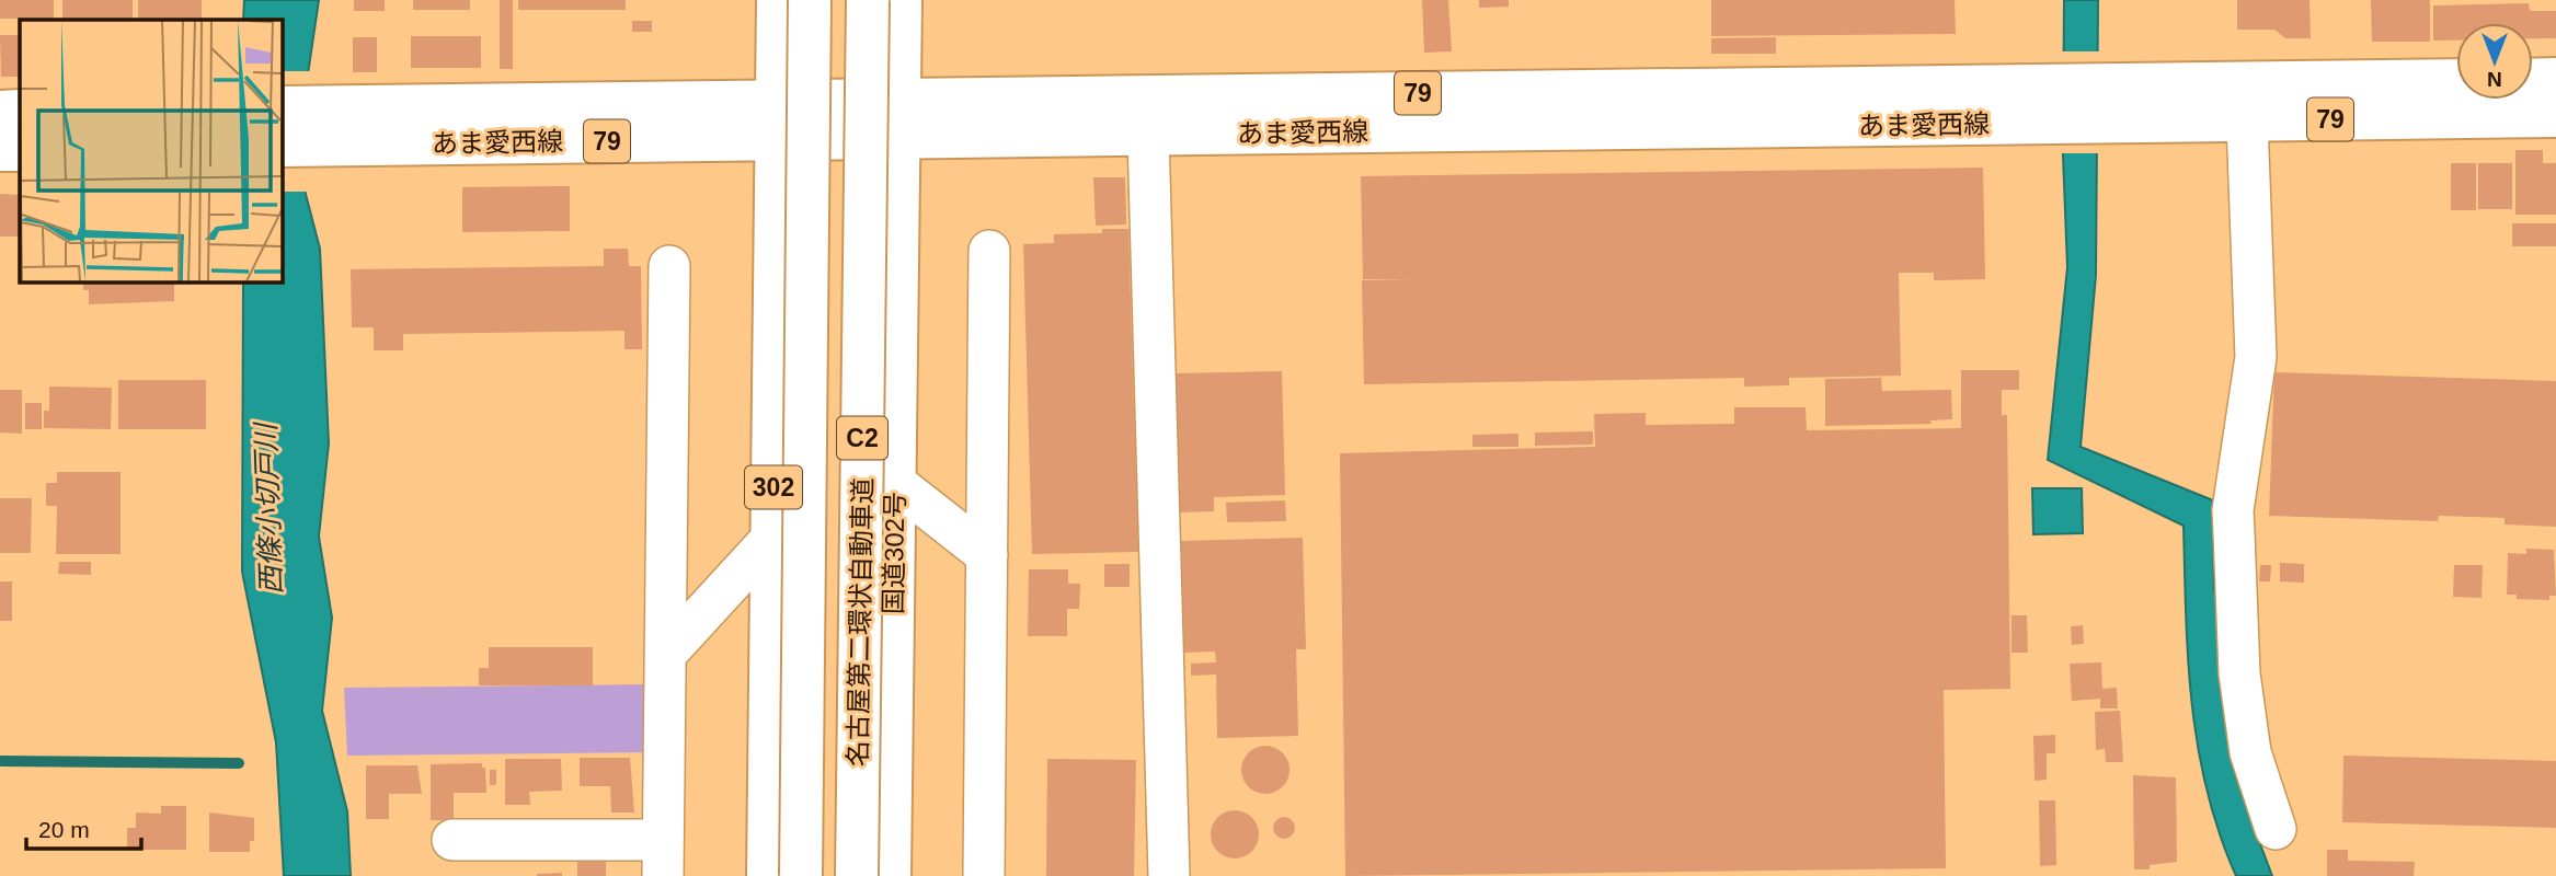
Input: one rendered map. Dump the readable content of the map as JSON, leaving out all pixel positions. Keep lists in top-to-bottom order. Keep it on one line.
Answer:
{"streets":{"main road":["79","あま愛西線","C2","302","国道302号","名古屋第二環状自動車道"]},"crossings":[["あま愛西線","302"],["あま愛西線","国道302号"]],"water":["西條小切戸川"],"scale_bar":"20 m","north":"bottom"}
